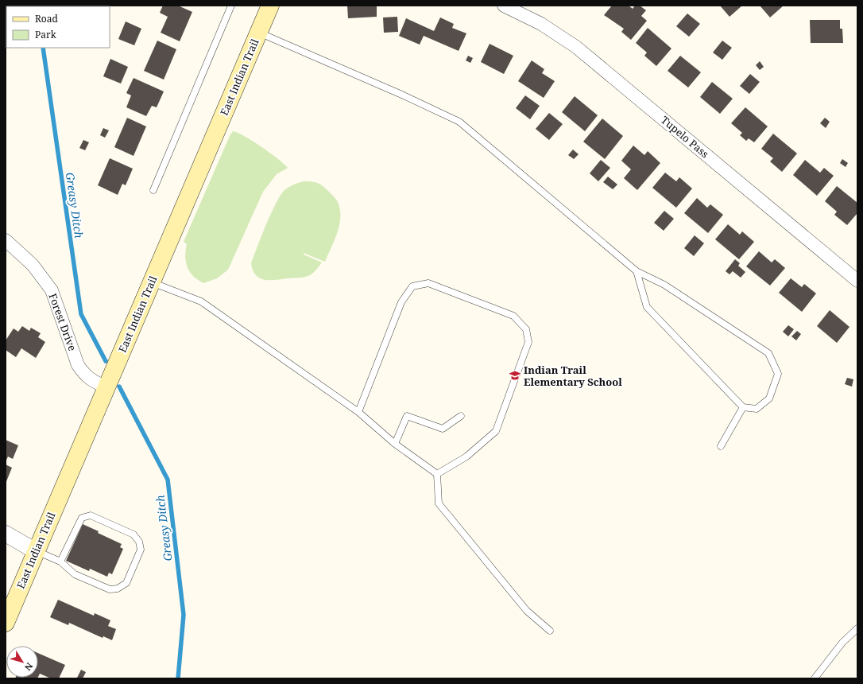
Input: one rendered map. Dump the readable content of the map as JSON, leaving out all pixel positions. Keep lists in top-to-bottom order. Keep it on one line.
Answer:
{"streets":{"main road":["East Indian Trail"],"street":["Tupelo Pass","Forest Drive"]},"crossings":[["East Indian Trail","Forest Drive"]],"water":["Greasy Ditch"],"places":{"school or university":["Indian Trail Elementary School"]},"legend":["Road","Park"],"north":"bottom right"}
